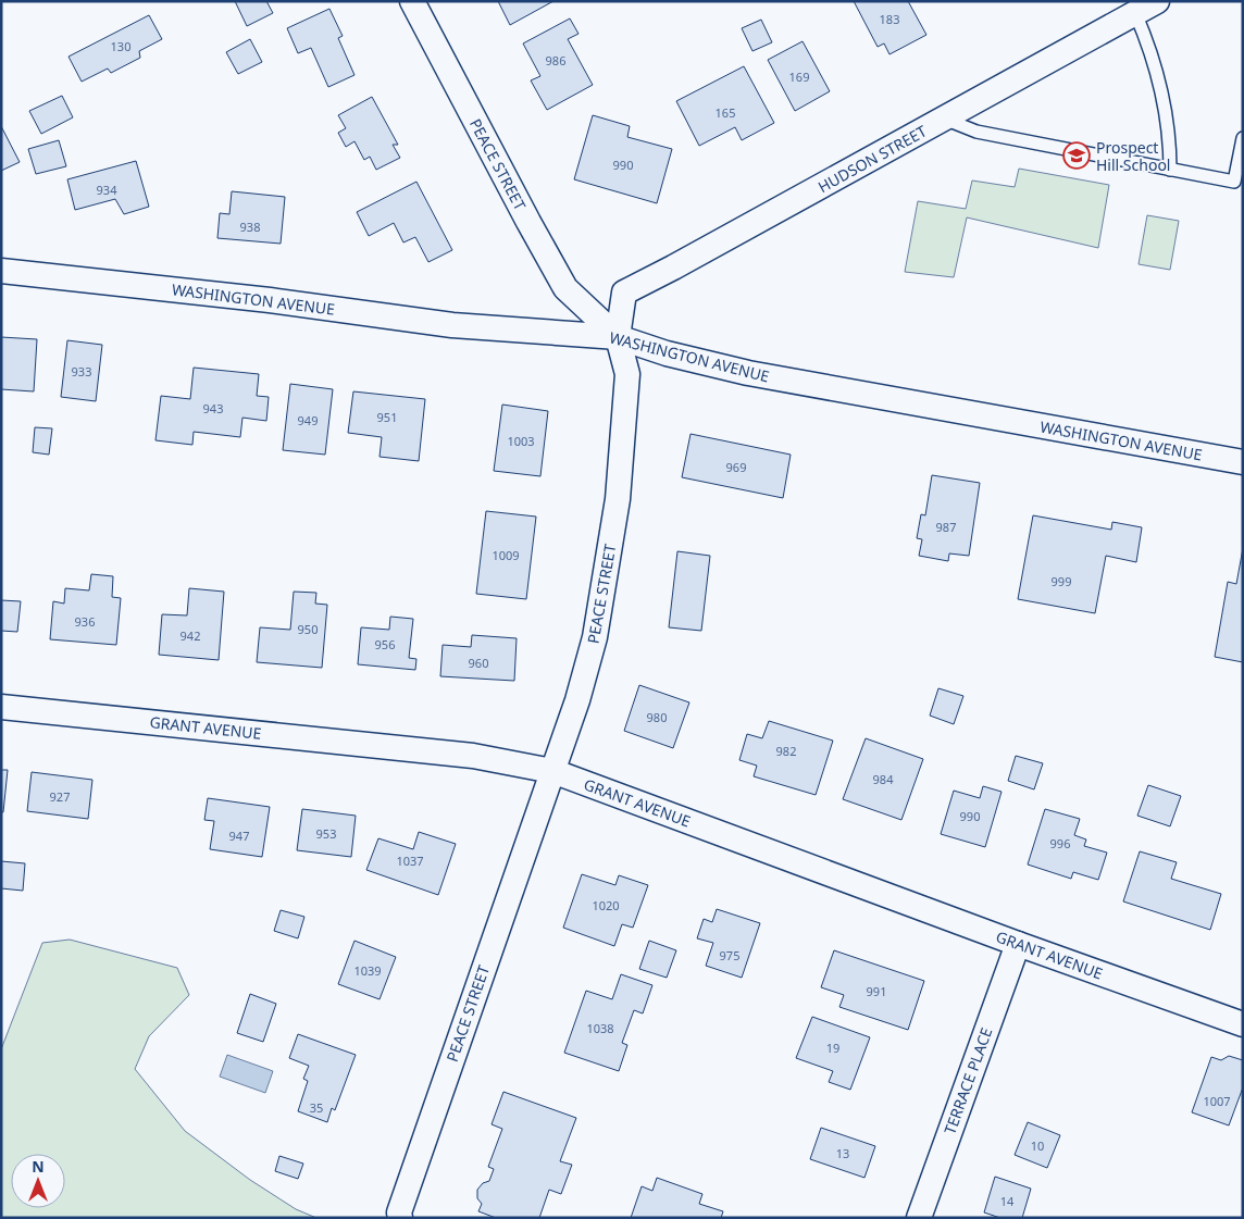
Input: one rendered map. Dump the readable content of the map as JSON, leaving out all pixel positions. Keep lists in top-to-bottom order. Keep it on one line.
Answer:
{"streets":{"street":["HUDSON STREET","PEACE STREET","WASHINGTON AVENUE","GRANT AVENUE","TERRACE PLACE"]},"crossings":[["HUDSON STREET","PEACE STREET"],["HUDSON STREET","WASHINGTON AVENUE"],["PEACE STREET","WASHINGTON AVENUE"],["PEACE STREET","GRANT AVENUE"],["GRANT AVENUE","TERRACE PLACE"]],"places":{"school or university":["Prospect Hill School"]},"house_numbers":["183","130","986","169","165","990","934","938","933","943","951","949","1003","969","987","1009","999","936","950","942","956","960","980","982","984","927","990","953","947","996","1037","1020","975","1039","991","1038","19","1007","35","10","13","14"],"north":"top"}
